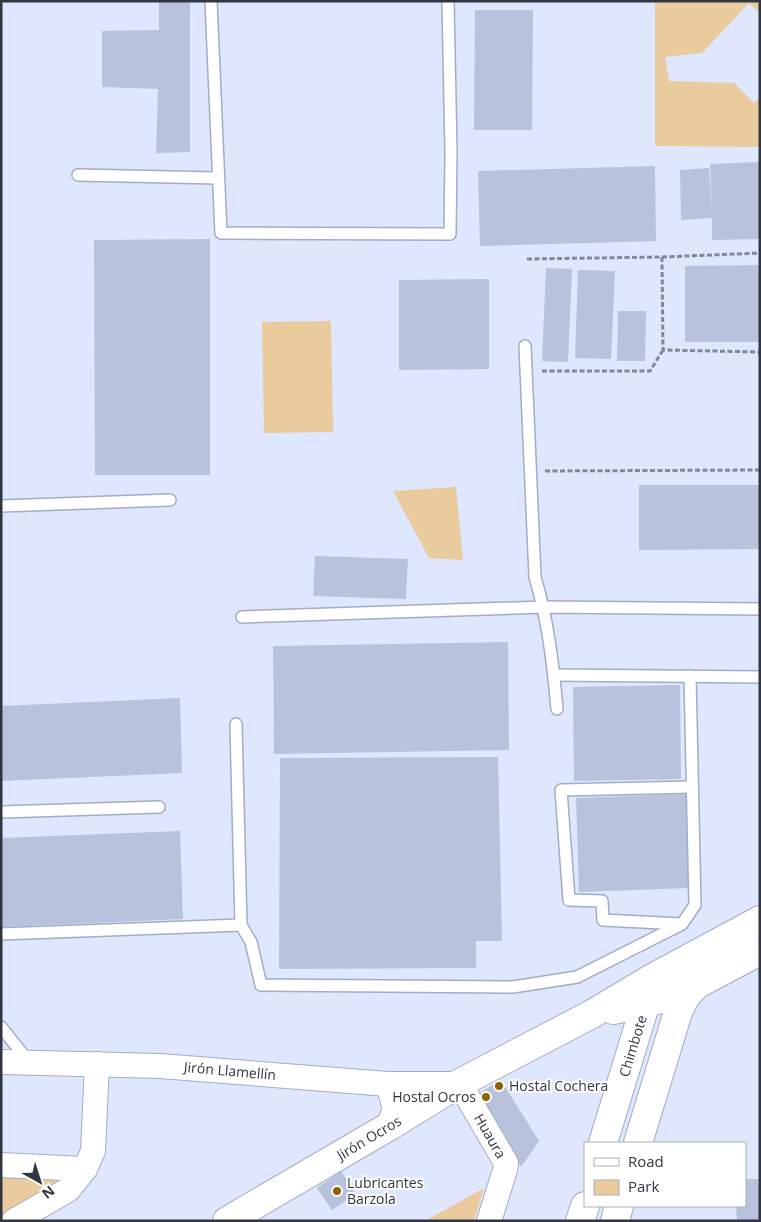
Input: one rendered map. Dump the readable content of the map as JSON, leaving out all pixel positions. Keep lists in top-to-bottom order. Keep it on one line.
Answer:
{"streets":{"main road":["Chimbote","Jirón Ocros"],"street":["Jirón Llamellín","Huaura"]},"crossings":[["Chimbote","Jirón Ocros"],["Jirón Llamellín","Huaura"],["Jirón Llamellín","Jirón Ocros"],["Huaura","Jirón Ocros"]],"places":["Hostal Cochera","Hostal Ocros","Lubricantes Barzola"],"legend":["Road","Park"],"north":"bottom right"}
